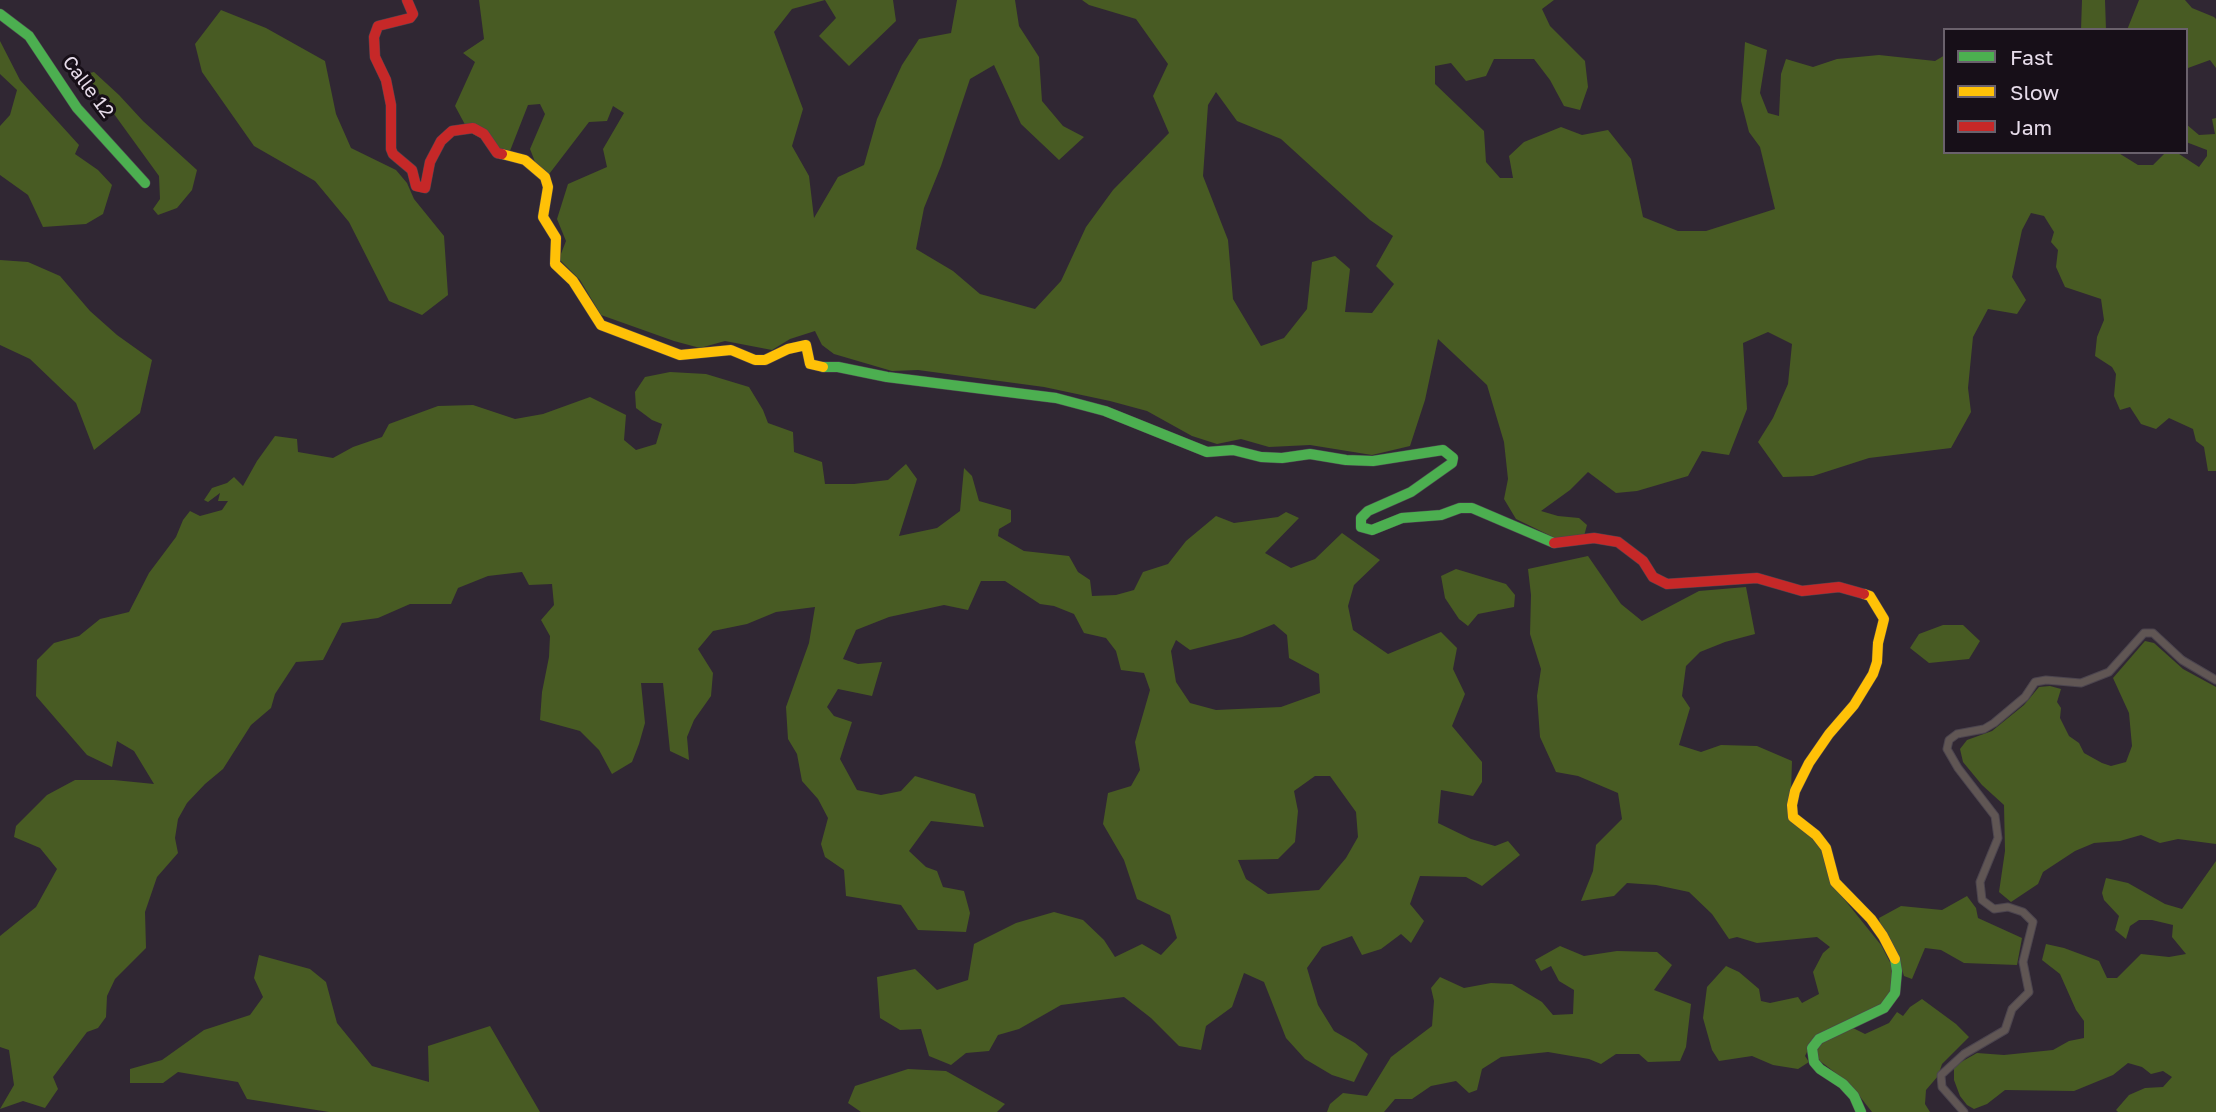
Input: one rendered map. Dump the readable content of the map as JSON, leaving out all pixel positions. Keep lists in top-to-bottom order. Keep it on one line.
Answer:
{"streets":{"street":["Calle 12"]},"legend":["Fast","Slow","Jam"]}
